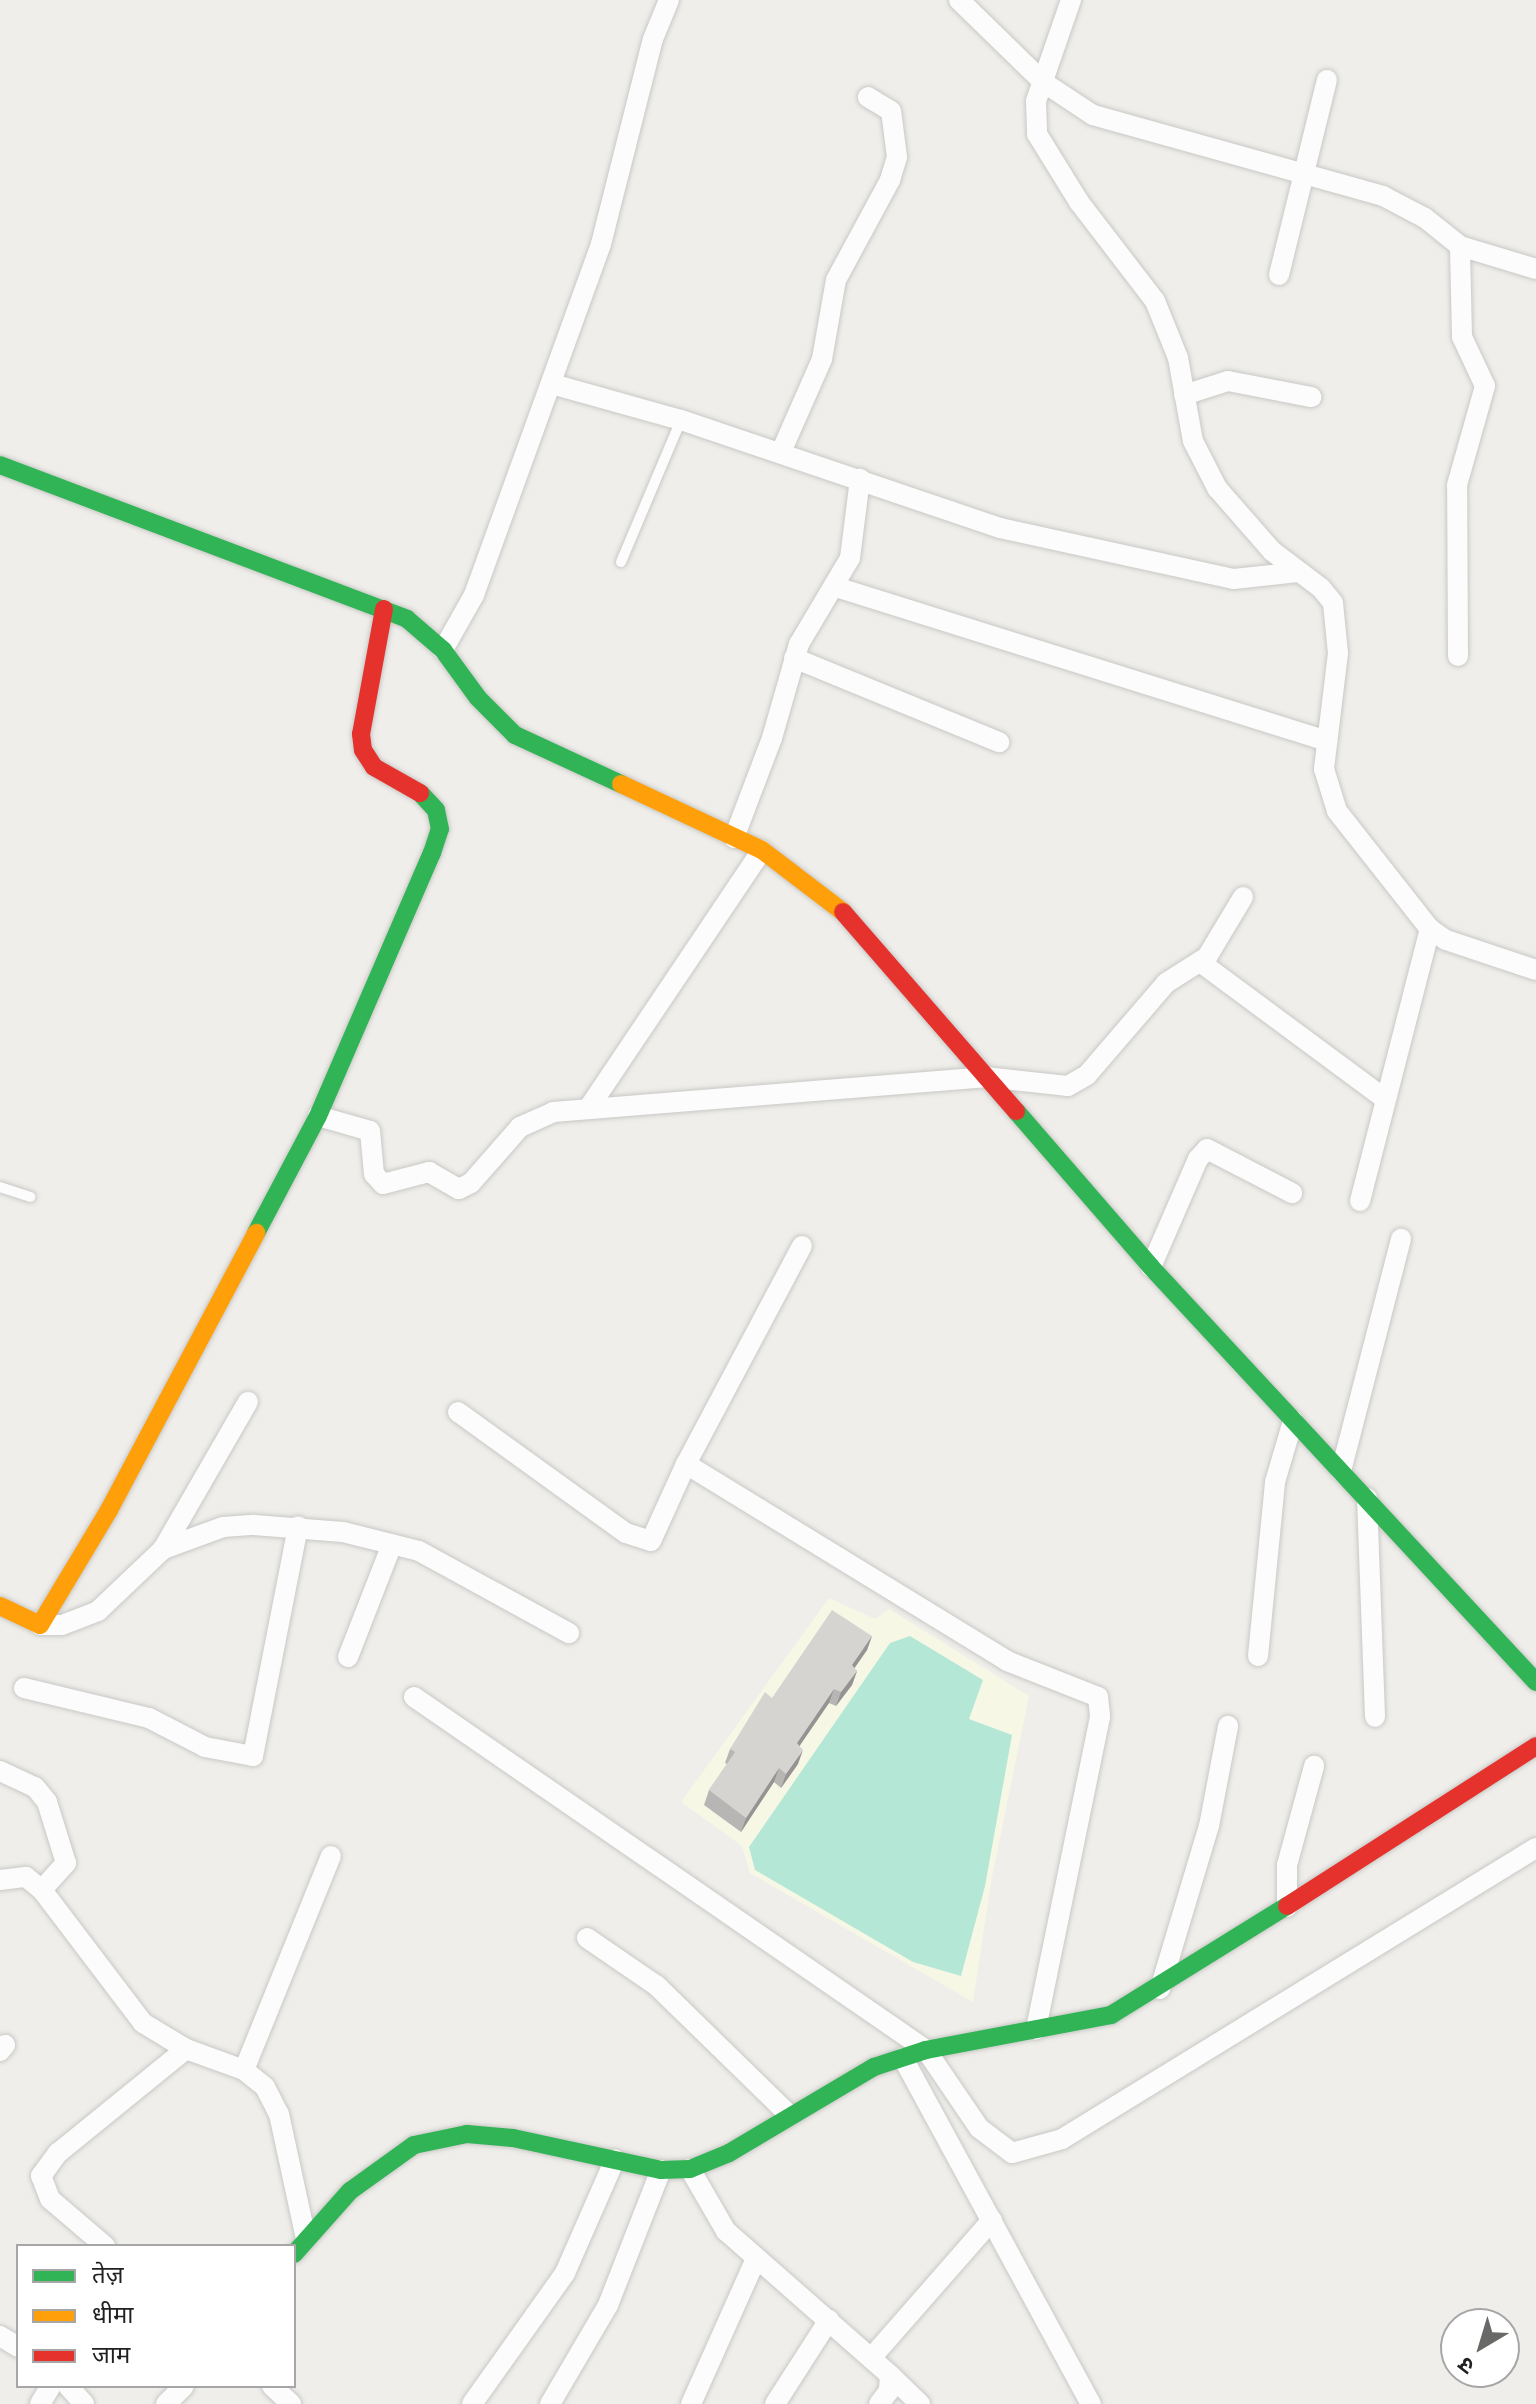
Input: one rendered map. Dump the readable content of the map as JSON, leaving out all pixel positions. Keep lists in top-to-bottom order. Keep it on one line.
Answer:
{"legend":["तेज़","धीमा","जाम"],"north":"bottom left"}
